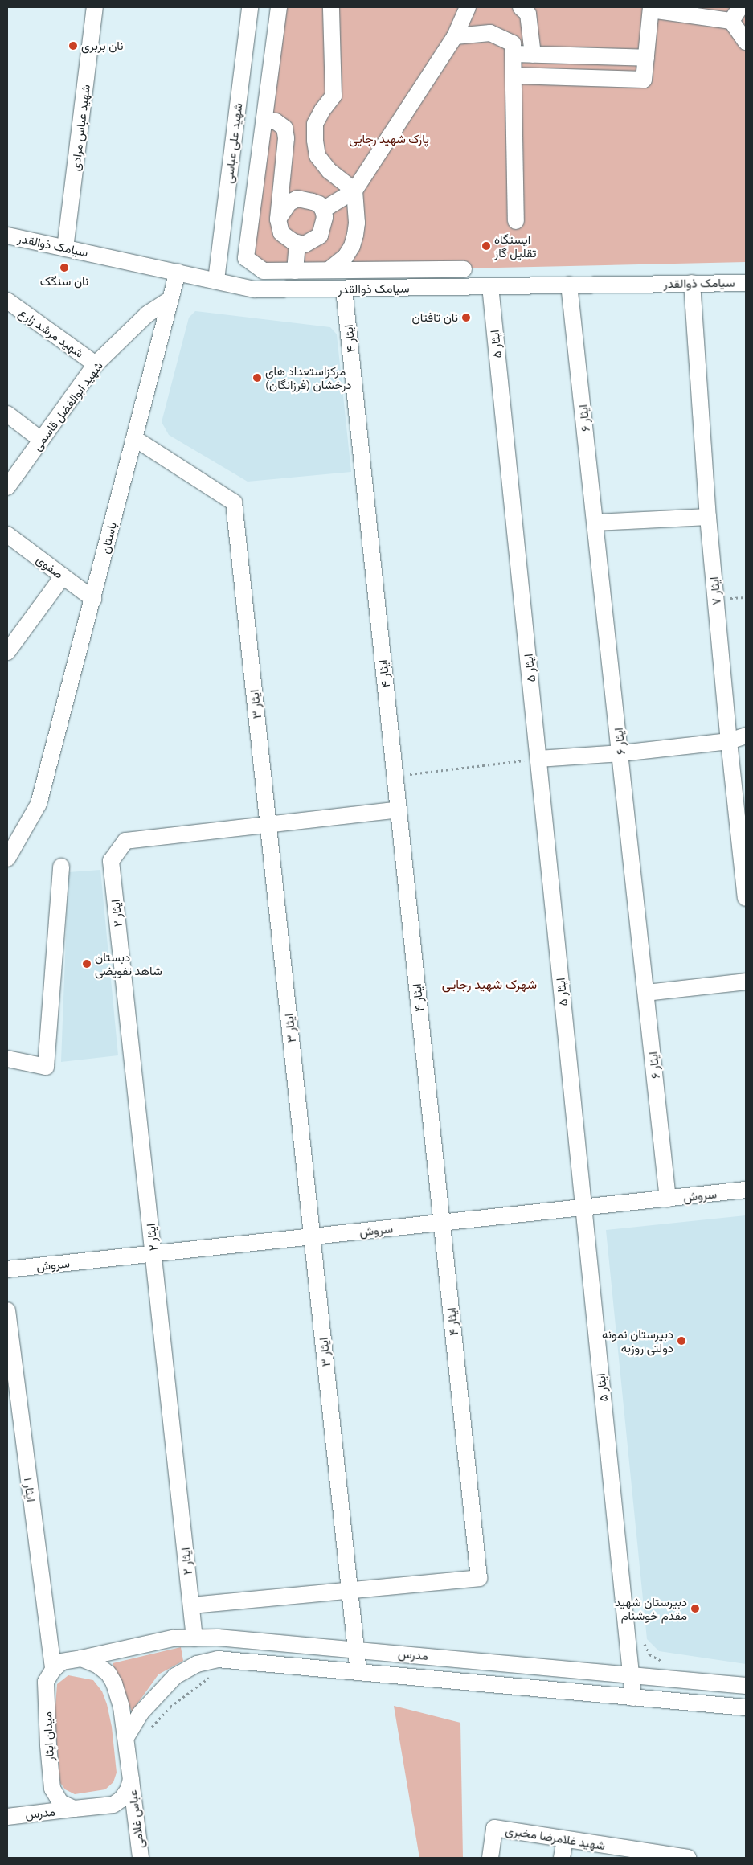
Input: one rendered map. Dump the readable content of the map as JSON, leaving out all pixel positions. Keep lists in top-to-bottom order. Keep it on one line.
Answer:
{"streets":{"street":["شهید عباس مرادی","شهید علی عباسی","سیامک ذوالقدر","شهید مرشد زارع","ایثار ۴","ایثار ۵","شهید ابوالفضل قاسمی","ایثار ۶","باستان","صفوی","ایثار ۷","ایثار ۳","ایثار ۲","سروش","ایثار ۱","مدرس","میدان ایثار","عباس غلامی","شهید غلامرضا مخبری"]},"crossings":[["شهید عباس مرادی","سیامک ذوالقدر"],["شهید علی عباسی","سیامک ذوالقدر"],["سیامک ذوالقدر","ایثار ۴"],["سیامک ذوالقدر","ایثار ۵"],["سیامک ذوالقدر","ایثار ۶"],["سیامک ذوالقدر","باستان"],["سیامک ذوالقدر","ایثار ۷"],["شهید مرشد زارع","شهید ابوالفضل قاسمی"],["ایثار ۴","ایثار ۳"],["ایثار ۴","سروش"],["ایثار ۵","سروش"],["ایثار ۵","مدرس"],["شهید ابوالفضل قاسمی","باستان"],["ایثار ۶","سروش"],["باستان","صفوی"],["باستان","ایثار ۳"],["ایثار ۳","ایثار ۲"],["ایثار ۳","سروش"],["ایثار ۳","مدرس"],["ایثار ۲","سروش"],["ایثار ۲","مدرس"],["ایثار ۱","میدان ایثار"],["مدرس","میدان ایثار"]],"districts":["شهرک شهید رجایی"],"parks":["پارک شهید رجایی"],"places":["نان بربری","ایستگاه تقلیل گاز","نان سنگک","نان تافتان","مرکزاستعداد های درخشان (فرزانگان)","دبستان شاهد تفویضی","دبیرستان نمونه دولتی روزبه","دبیرستان شهید مقدم خوشنام"]}
